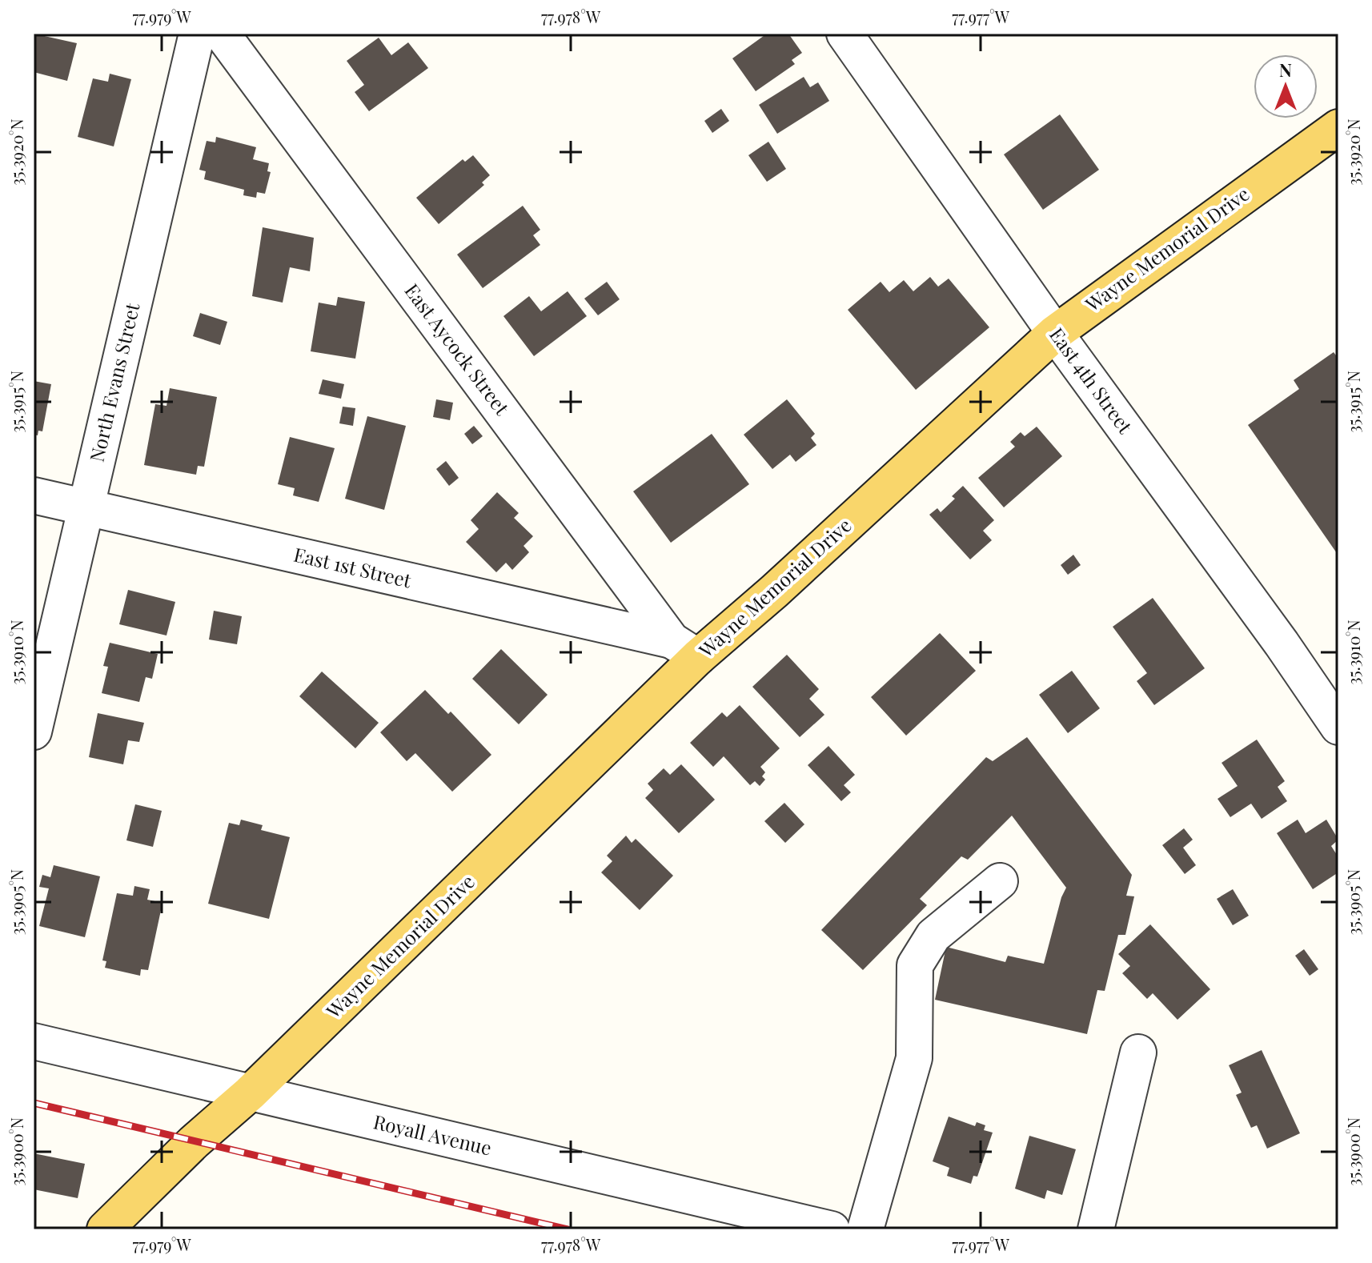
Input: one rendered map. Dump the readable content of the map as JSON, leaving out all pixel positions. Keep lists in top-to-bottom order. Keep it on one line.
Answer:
{"streets":{"main road":["Wayne Memorial Drive"],"street":["East Aycock Street","East 4th Street","North Evans Street","East 1st Street","Royall Avenue"]},"crossings":[["Wayne Memorial Drive","East Aycock Street"],["Wayne Memorial Drive","East 4th Street"],["Wayne Memorial Drive","East 1st Street"],["Wayne Memorial Drive","Royall Avenue"],["East Aycock Street","East 1st Street"],["North Evans Street","East 1st Street"]],"north":"top","coordinates":["77.979°W","77.978°W","77.977°W","35.3920°N","35.3915°N","35.3910°N","35.3905°N","35.3900°N"]}
